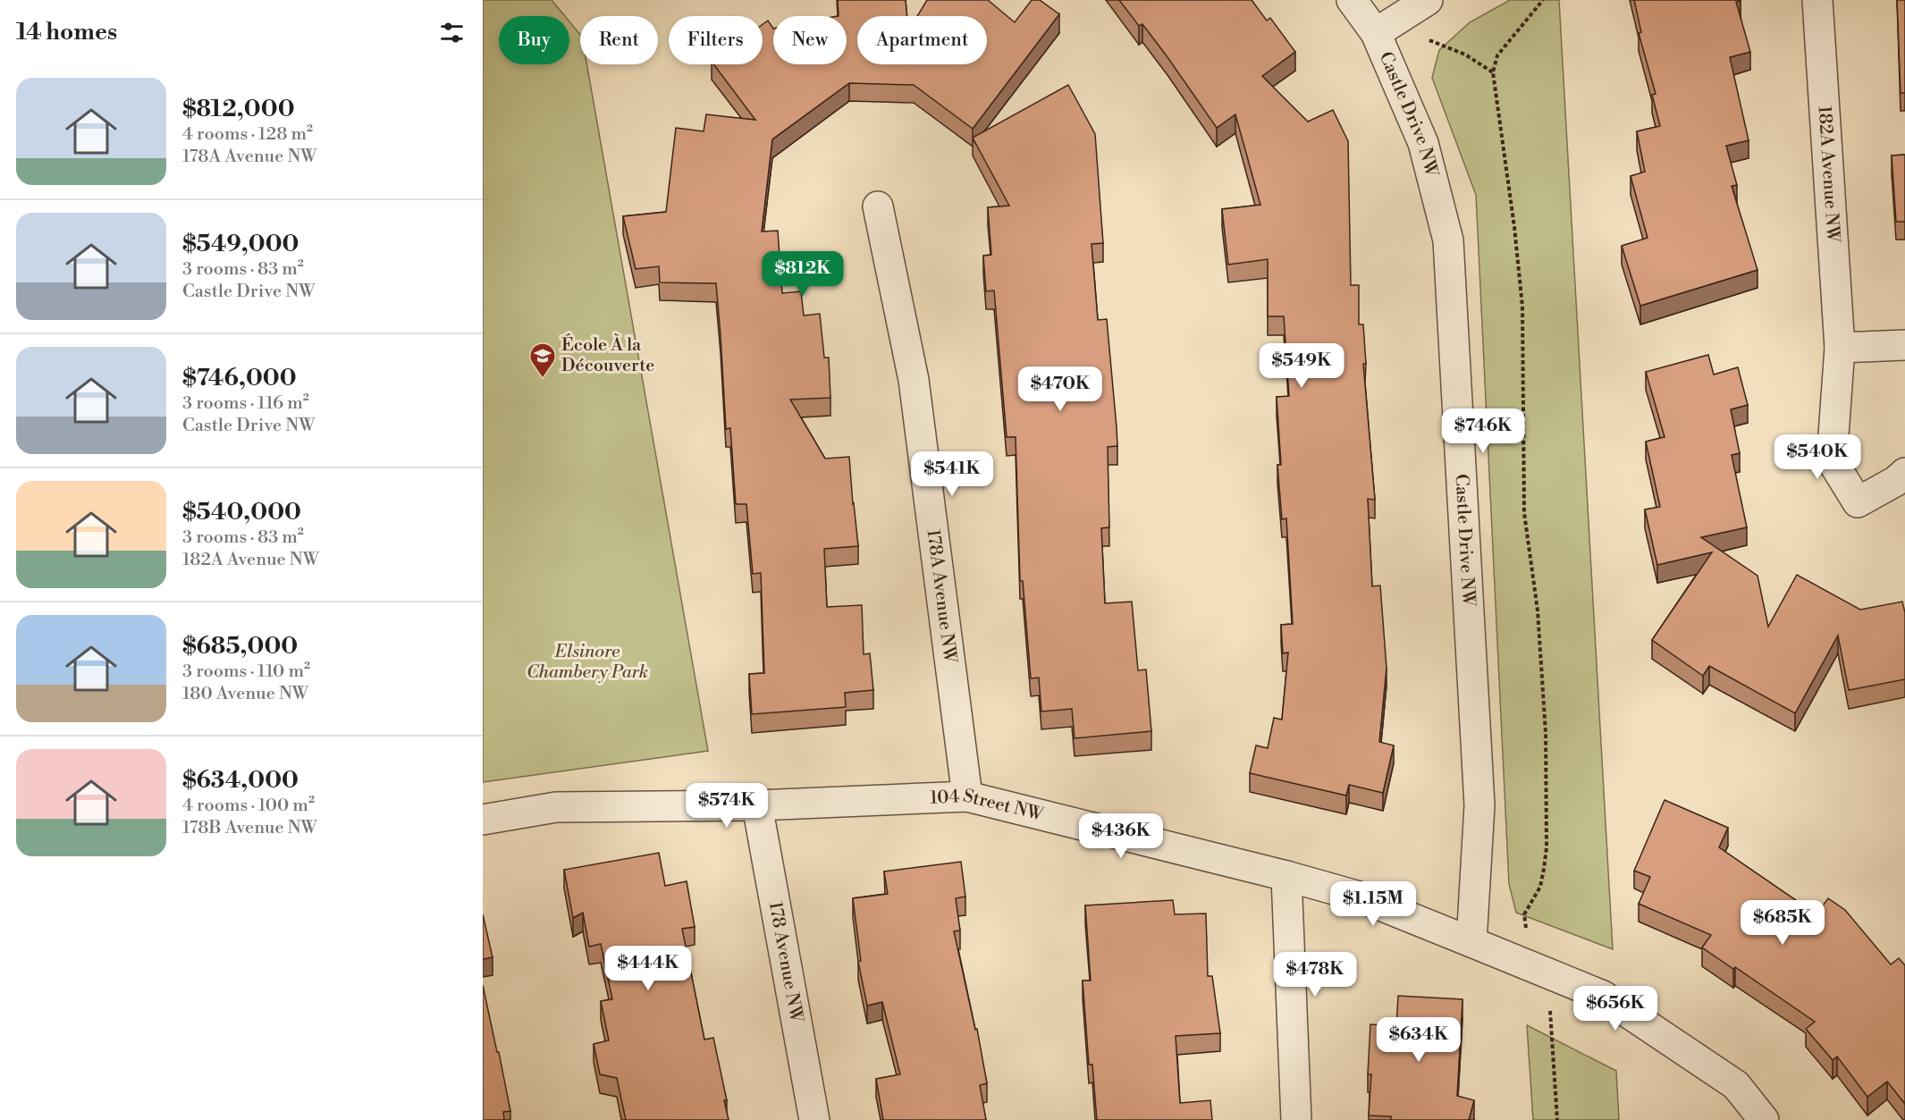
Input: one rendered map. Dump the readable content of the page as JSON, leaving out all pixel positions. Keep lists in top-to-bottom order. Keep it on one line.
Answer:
{"streets":{"street":["Castle Drive NW","182A Avenue NW","178A Avenue NW","104 Street NW","178 Avenue NW"]},"crossings":[["Castle Drive NW","104 Street NW"],["178A Avenue NW","104 Street NW"],["104 Street NW","178 Avenue NW"]],"parks":["Elsinore Chambery Park"],"places":{"school or university":["École À la Découverte"]},"page":{"heading":"14 homes","chip":["Buy","Rent","Filters","New","Apartment"],"list":[{"name":"$812,000","note":"4 rooms · 128 m² · 178A Avenue NW"},{"name":"$549,000","note":"3 rooms · 83 m² · Castle Drive NW"},{"name":"$746,000","note":"3 rooms · 116 m² · Castle Drive NW"},{"name":"$540,000","note":"3 rooms · 83 m² · 182A Avenue NW"},{"name":"$685,000","note":"3 rooms · 110 m² · 180 Avenue NW"},{"name":"$634,000","note":"4 rooms · 100 m² · 178B Avenue NW"}],"price":["$812K","$549K","$470K","$746K","$540K","$541K","$574K","$436K","$1.15M","$685K","$444K","$478K","$656K","$634K"]}}
